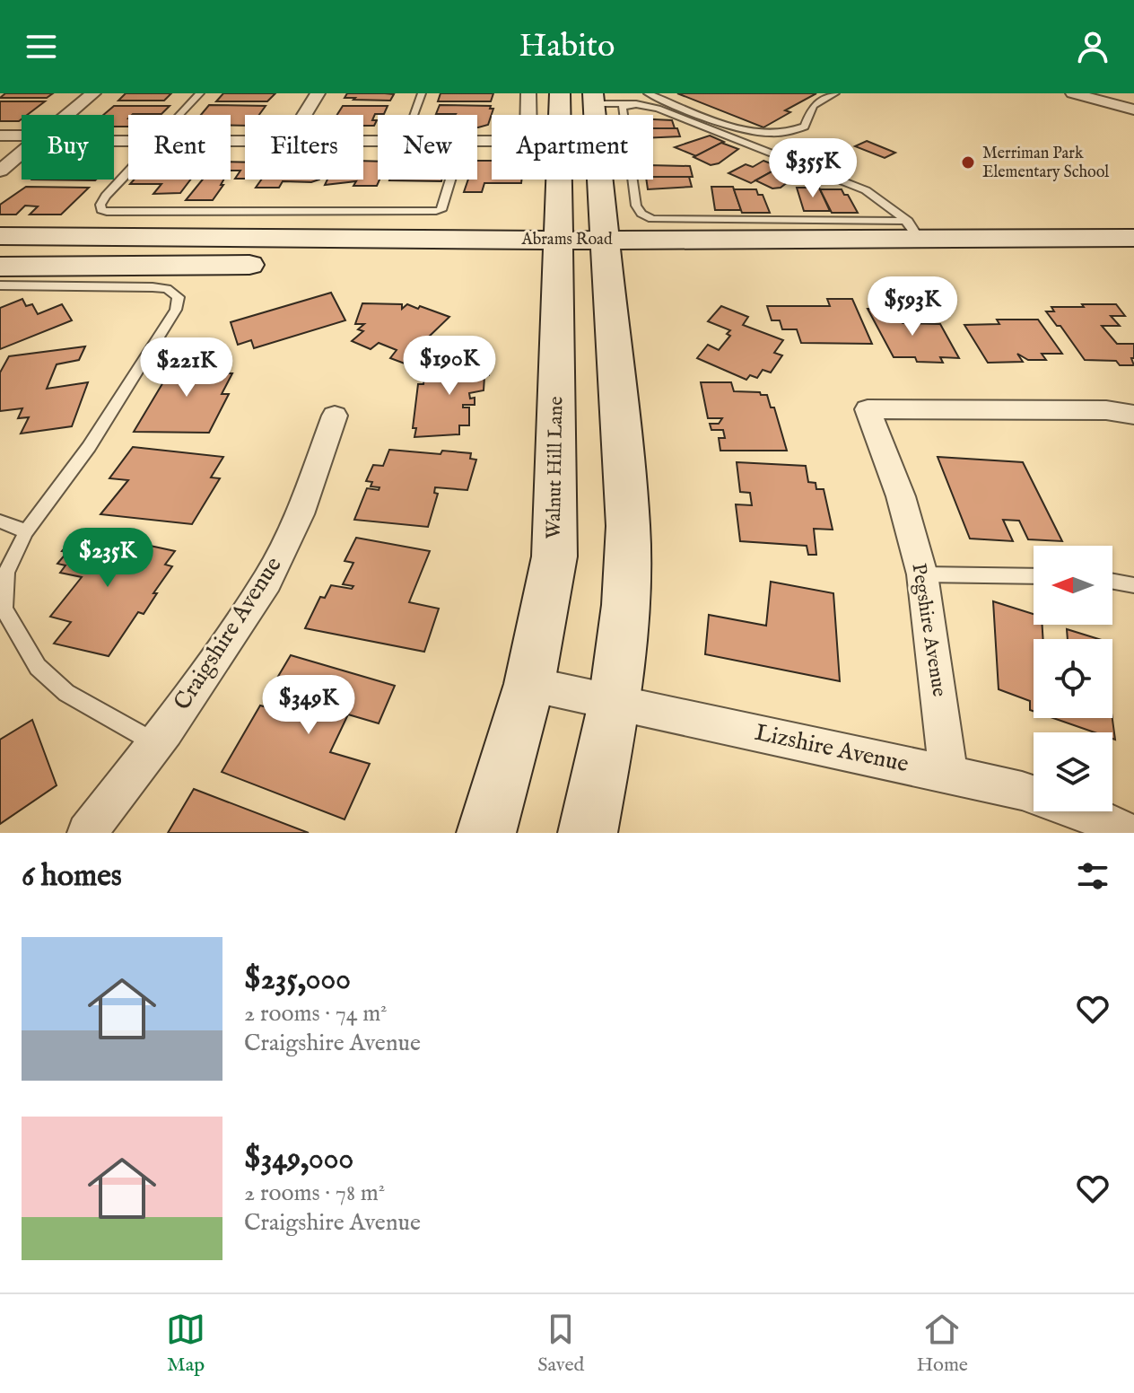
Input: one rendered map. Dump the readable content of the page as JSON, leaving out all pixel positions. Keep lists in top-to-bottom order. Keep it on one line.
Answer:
{"streets":{"main road":["Abrams Road","Walnut Hill Lane"],"street":["Pegshire Avenue","Craigshire Avenue","Lizshire Avenue"]},"crossings":[["Abrams Road","Walnut Hill Lane"],["Walnut Hill Lane","Lizshire Avenue"],["Pegshire Avenue","Lizshire Avenue"]],"places":["Merriman Park Elementary School"],"north":"left","page":{"header":"Habito","chip":["Buy","Rent","Filters","New","Apartment"],"price":["$355K","$593K","$190K","$221K","$235K","$349K"],"heading":"6 homes","list":[{"name":"$235,000","note":"2 rooms · 74 m² · Craigshire Avenue"},{"name":"$349,000","note":"2 rooms · 78 m² · Craigshire Avenue"}],"tabs":["Map","Saved","Home"]}}
